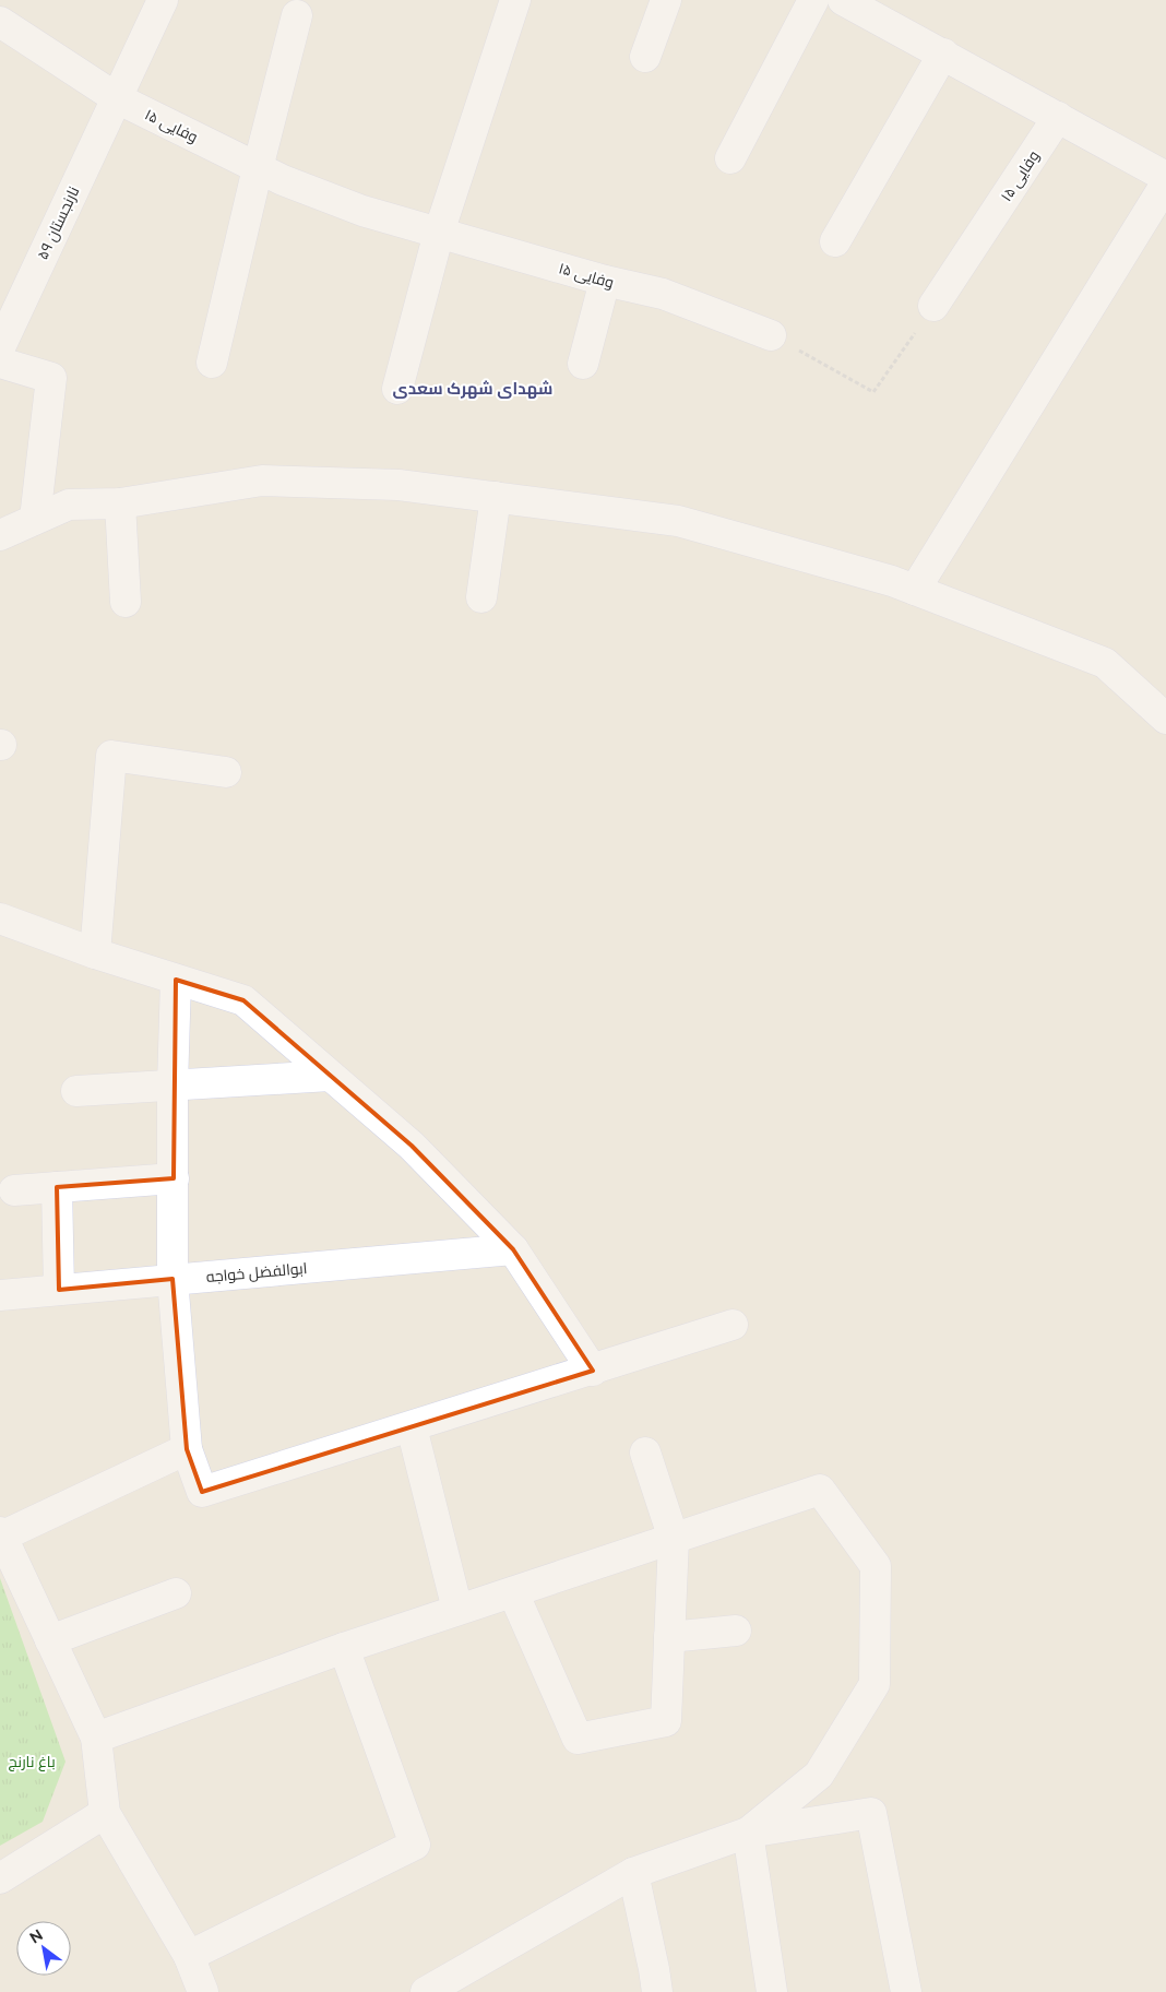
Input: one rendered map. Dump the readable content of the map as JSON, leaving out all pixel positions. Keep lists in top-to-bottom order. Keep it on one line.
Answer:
{"streets":{"street":["وفایی ۱۵","نارنجستان ۵۹","ابوالفضل خواجه"]},"crossings":[["وفایی ۱۵","نارنجستان ۵۹"]],"districts":["شهدای شهرک سعدی"],"parks":["باغ نارنج"],"north":"top left"}
